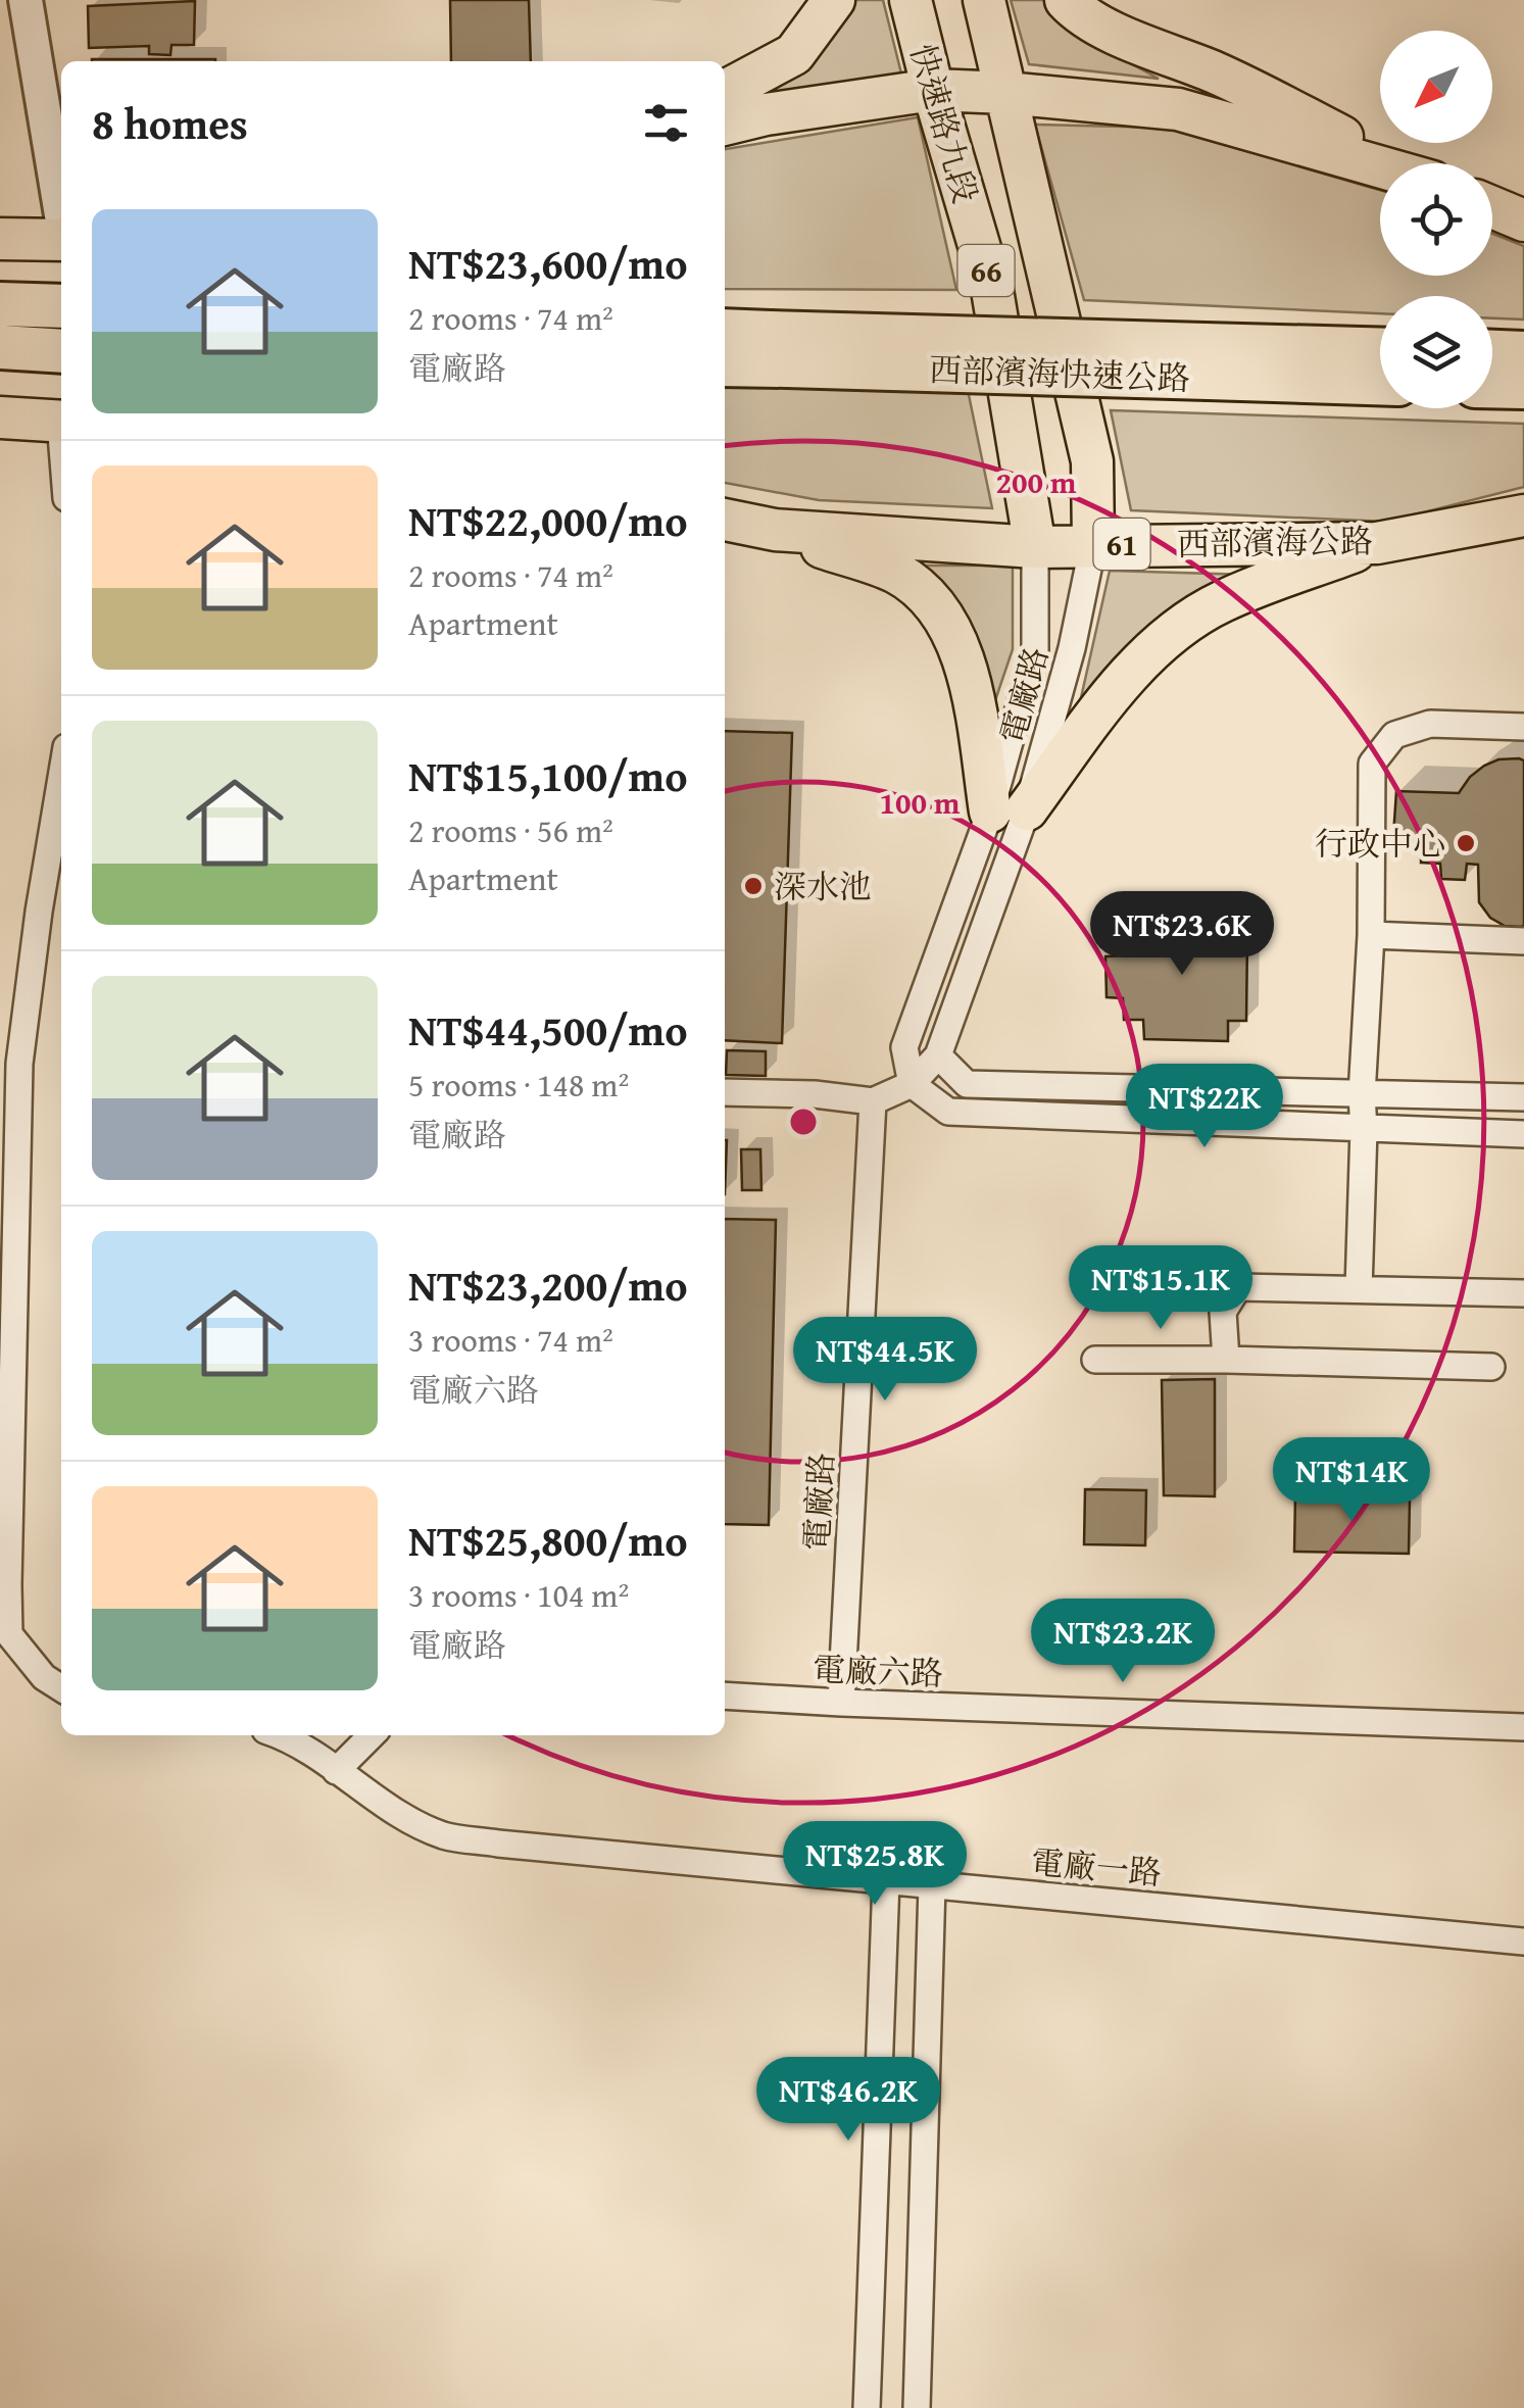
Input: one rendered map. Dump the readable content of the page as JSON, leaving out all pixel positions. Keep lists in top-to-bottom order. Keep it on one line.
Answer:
{"streets":{"highway":["西部濱海快速公路"],"main road":["快速路九段","66","西部濱海公路","61"],"street":["電廠路","電廠六路","電廠一路"]},"crossings":[["快速路九段","西部濱海公路"],["快速路九段","電廠路"],["西部濱海公路","電廠路"],["電廠路","電廠六路"]],"places":["行政中心","深水池"],"north":"bottom left","page":{"heading":"8 homes","list":[{"name":"NT$23,600/mo","note":"2 rooms · 74 m² · 電廠路"},{"name":"NT$22,000/mo","note":"2 rooms · 74 m² · Apartment"},{"name":"NT$15,100/mo","note":"2 rooms · 56 m² · Apartment"},{"name":"NT$44,500/mo","note":"5 rooms · 148 m² · 電廠路"},{"name":"NT$23,200/mo","note":"3 rooms · 74 m² · 電廠六路"},{"name":"NT$25,800/mo","note":"3 rooms · 104 m² · 電廠路"}],"price":["NT$23.6K","NT$22K","NT$15.1K","NT$44.5K","NT$14K","NT$23.2K","NT$25.8K","NT$46.2K"]},"rings":["200 m","100 m"]}
